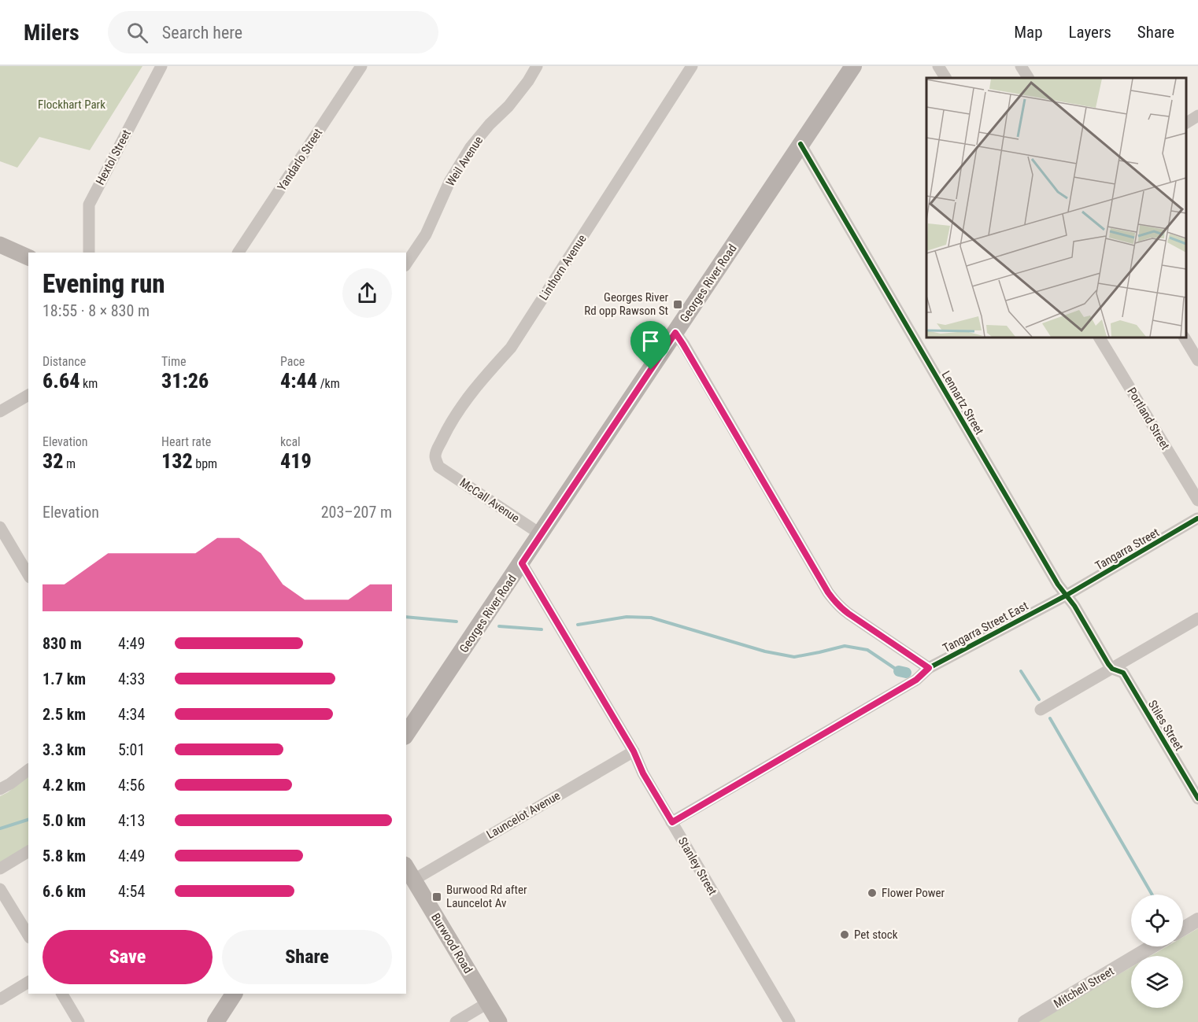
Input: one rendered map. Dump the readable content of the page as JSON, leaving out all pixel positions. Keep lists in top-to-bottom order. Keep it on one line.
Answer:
{"streets":{"main road":["Georges River Road","Burwood Road"],"street":["Hextol Street","Yandarlo Street","Weil Avenue","Linthorn Avenue","Lennartz Street","Portland Street","McCall Avenue","Tangarra Street","Tangarra Street East","Stiles Street","Launcelot Avenue","Stanley Street","Mitchell Street"]},"crossings":[["Linthorn Avenue","McCall Avenue"],["Georges River Road","Lennartz Street"],["Georges River Road","McCall Avenue"],["Georges River Road","Stanley Street"],["Lennartz Street","Tangarra Street"],["Lennartz Street","Tangarra Street East"],["Lennartz Street","Stiles Street"],["Tangarra Street","Tangarra Street East"],["Tangarra Street East","Stanley Street"],["Launcelot Avenue","Stanley Street"],["Launcelot Avenue","Burwood Road"]],"parks":["Flockhart Park"],"places":{"transit":["Georges River Rd opp Rawson St","Burwood Rd after Launcelot Av"],"other":["Flower Power","Pet stock"]},"page":{"header":"Milers","search":"Search here","nav":["Map","Layers","Share"],"heading":["Evening run","18:55 · 8 × 830 m"],"stats":[["Distance","6.64 km"],["Time","31:26"],["Pace","4:44 /km"],["Elevation","32 m"],["Heart rate","132 bpm"],["kcal","419"]],"chart":["Elevation","203–207 m"],"list":[{"name":"830 m","note":"4:49"},{"name":"1.7 km","note":"4:33"},{"name":"2.5 km","note":"4:34"},{"name":"3.3 km","note":"5:01"},{"name":"4.2 km","note":"4:56"},{"name":"5.0 km","note":"4:13"},{"name":"5.8 km","note":"4:49"},{"name":"6.6 km","note":"4:54"}],"buttons":["Save","Share"]}}
